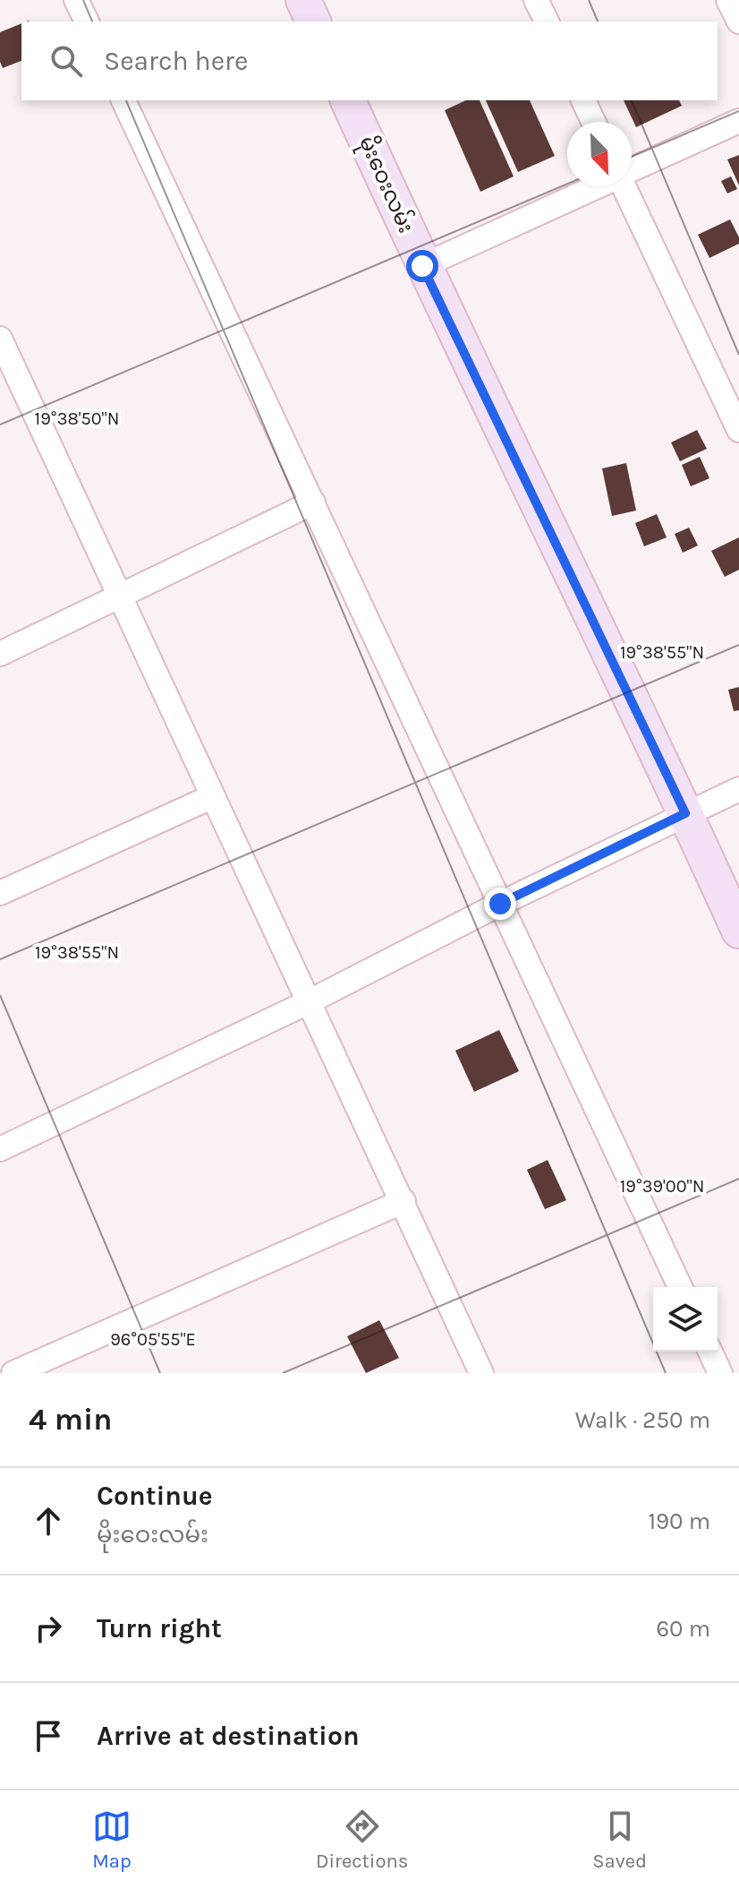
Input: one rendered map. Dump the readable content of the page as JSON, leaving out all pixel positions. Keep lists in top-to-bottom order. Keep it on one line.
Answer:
{"streets":{"street":["မိုးဝေးလမ်း"]},"north":"bottom right","page":{"search":"Search here","heading":["4 min","Walk · 250 m"],"list":[["Continue","မိုးဝေးလမ်း","190 m"],["Turn right","60 m"],"Arrive at destination"],"nav":["Map","Directions","Saved"]},"coordinates":["19°38'50\"N","19°38'55\"N","19°39'00\"N","96°05'55\"E"]}
